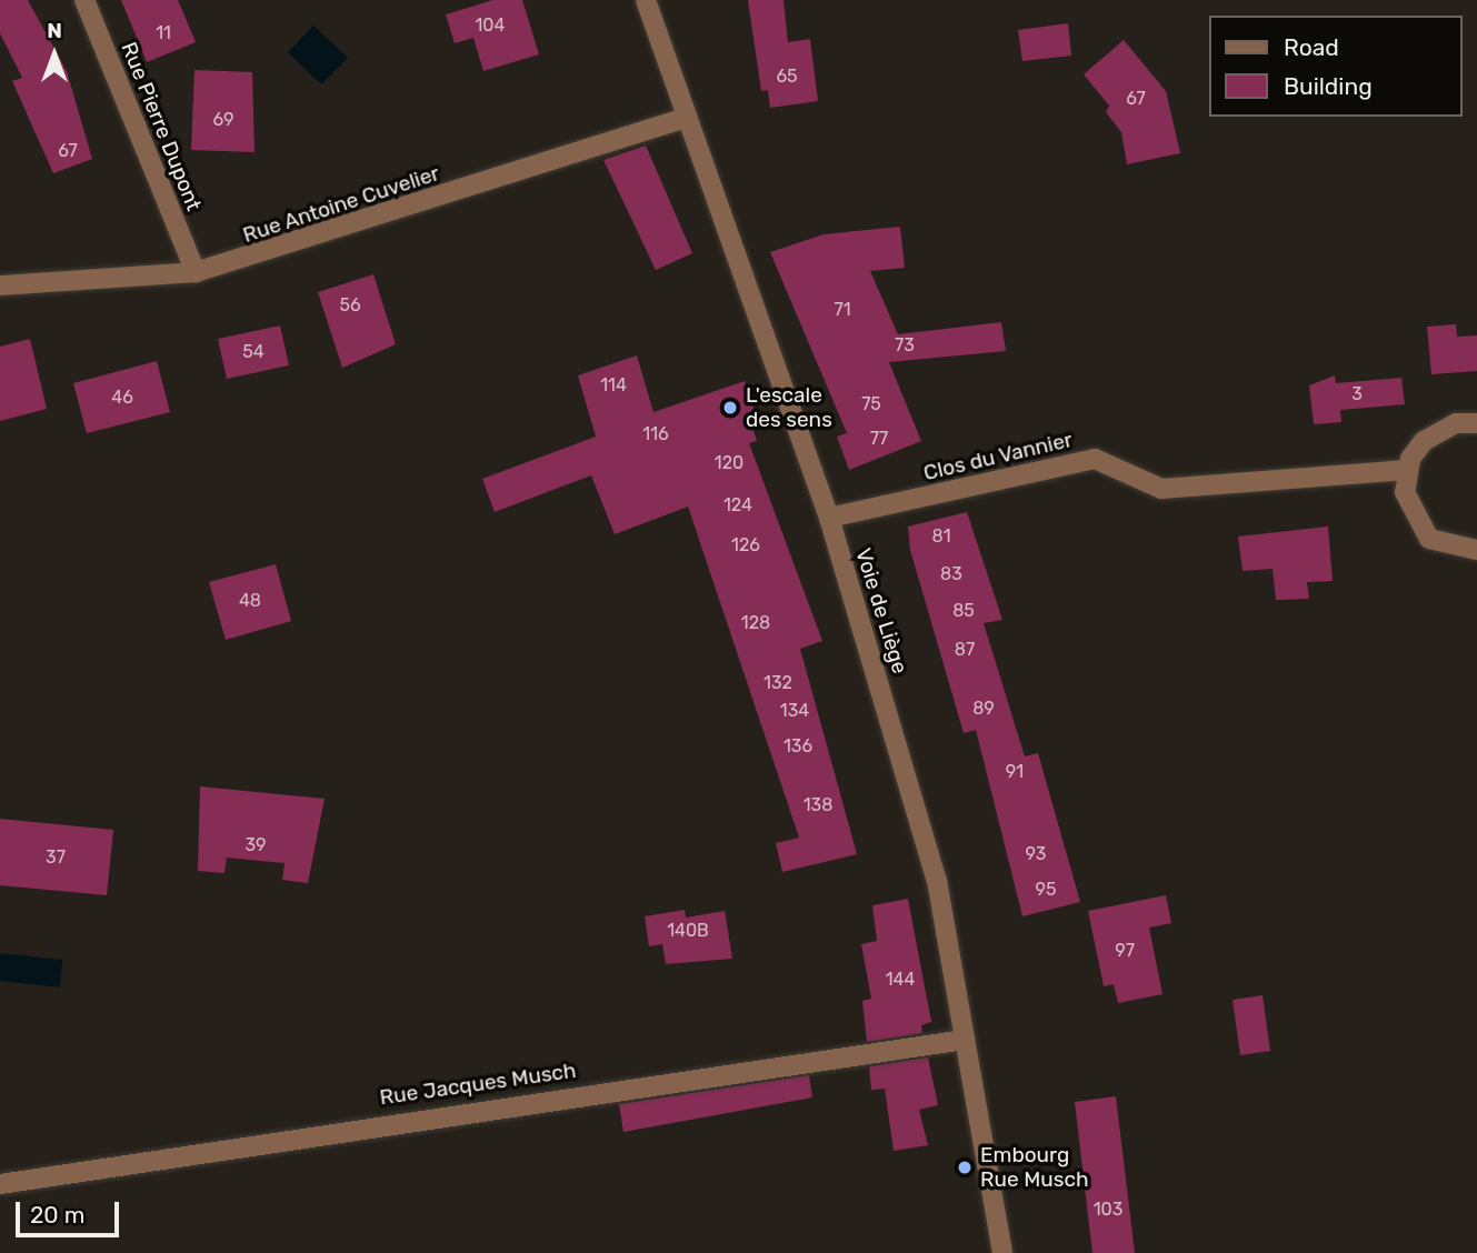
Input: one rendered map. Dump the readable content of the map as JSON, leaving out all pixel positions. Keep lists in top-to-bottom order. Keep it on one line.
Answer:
{"streets":{"street":["Rue Pierre Dupont","Rue Antoine Cuvelier","Clos du Vannier","Voie de Liège","Rue Jacques Musch"]},"crossings":[["Rue Pierre Dupont","Rue Antoine Cuvelier"],["Rue Antoine Cuvelier","Voie de Liège"],["Clos du Vannier","Voie de Liège"],["Voie de Liège","Rue Jacques Musch"]],"places":["L'escale des sens","Embourg Rue Musch"],"house_numbers":["104","11","65","67","69","67","56","71","73","54","114","3","46","75","116","77","120","124","81","126","83","48","85","128","87","132","89","134","136","91","138","39","93","37","95","140B","97","144","103"],"legend":["Road","Building"],"scale_bar":"20 m","north":"top"}
